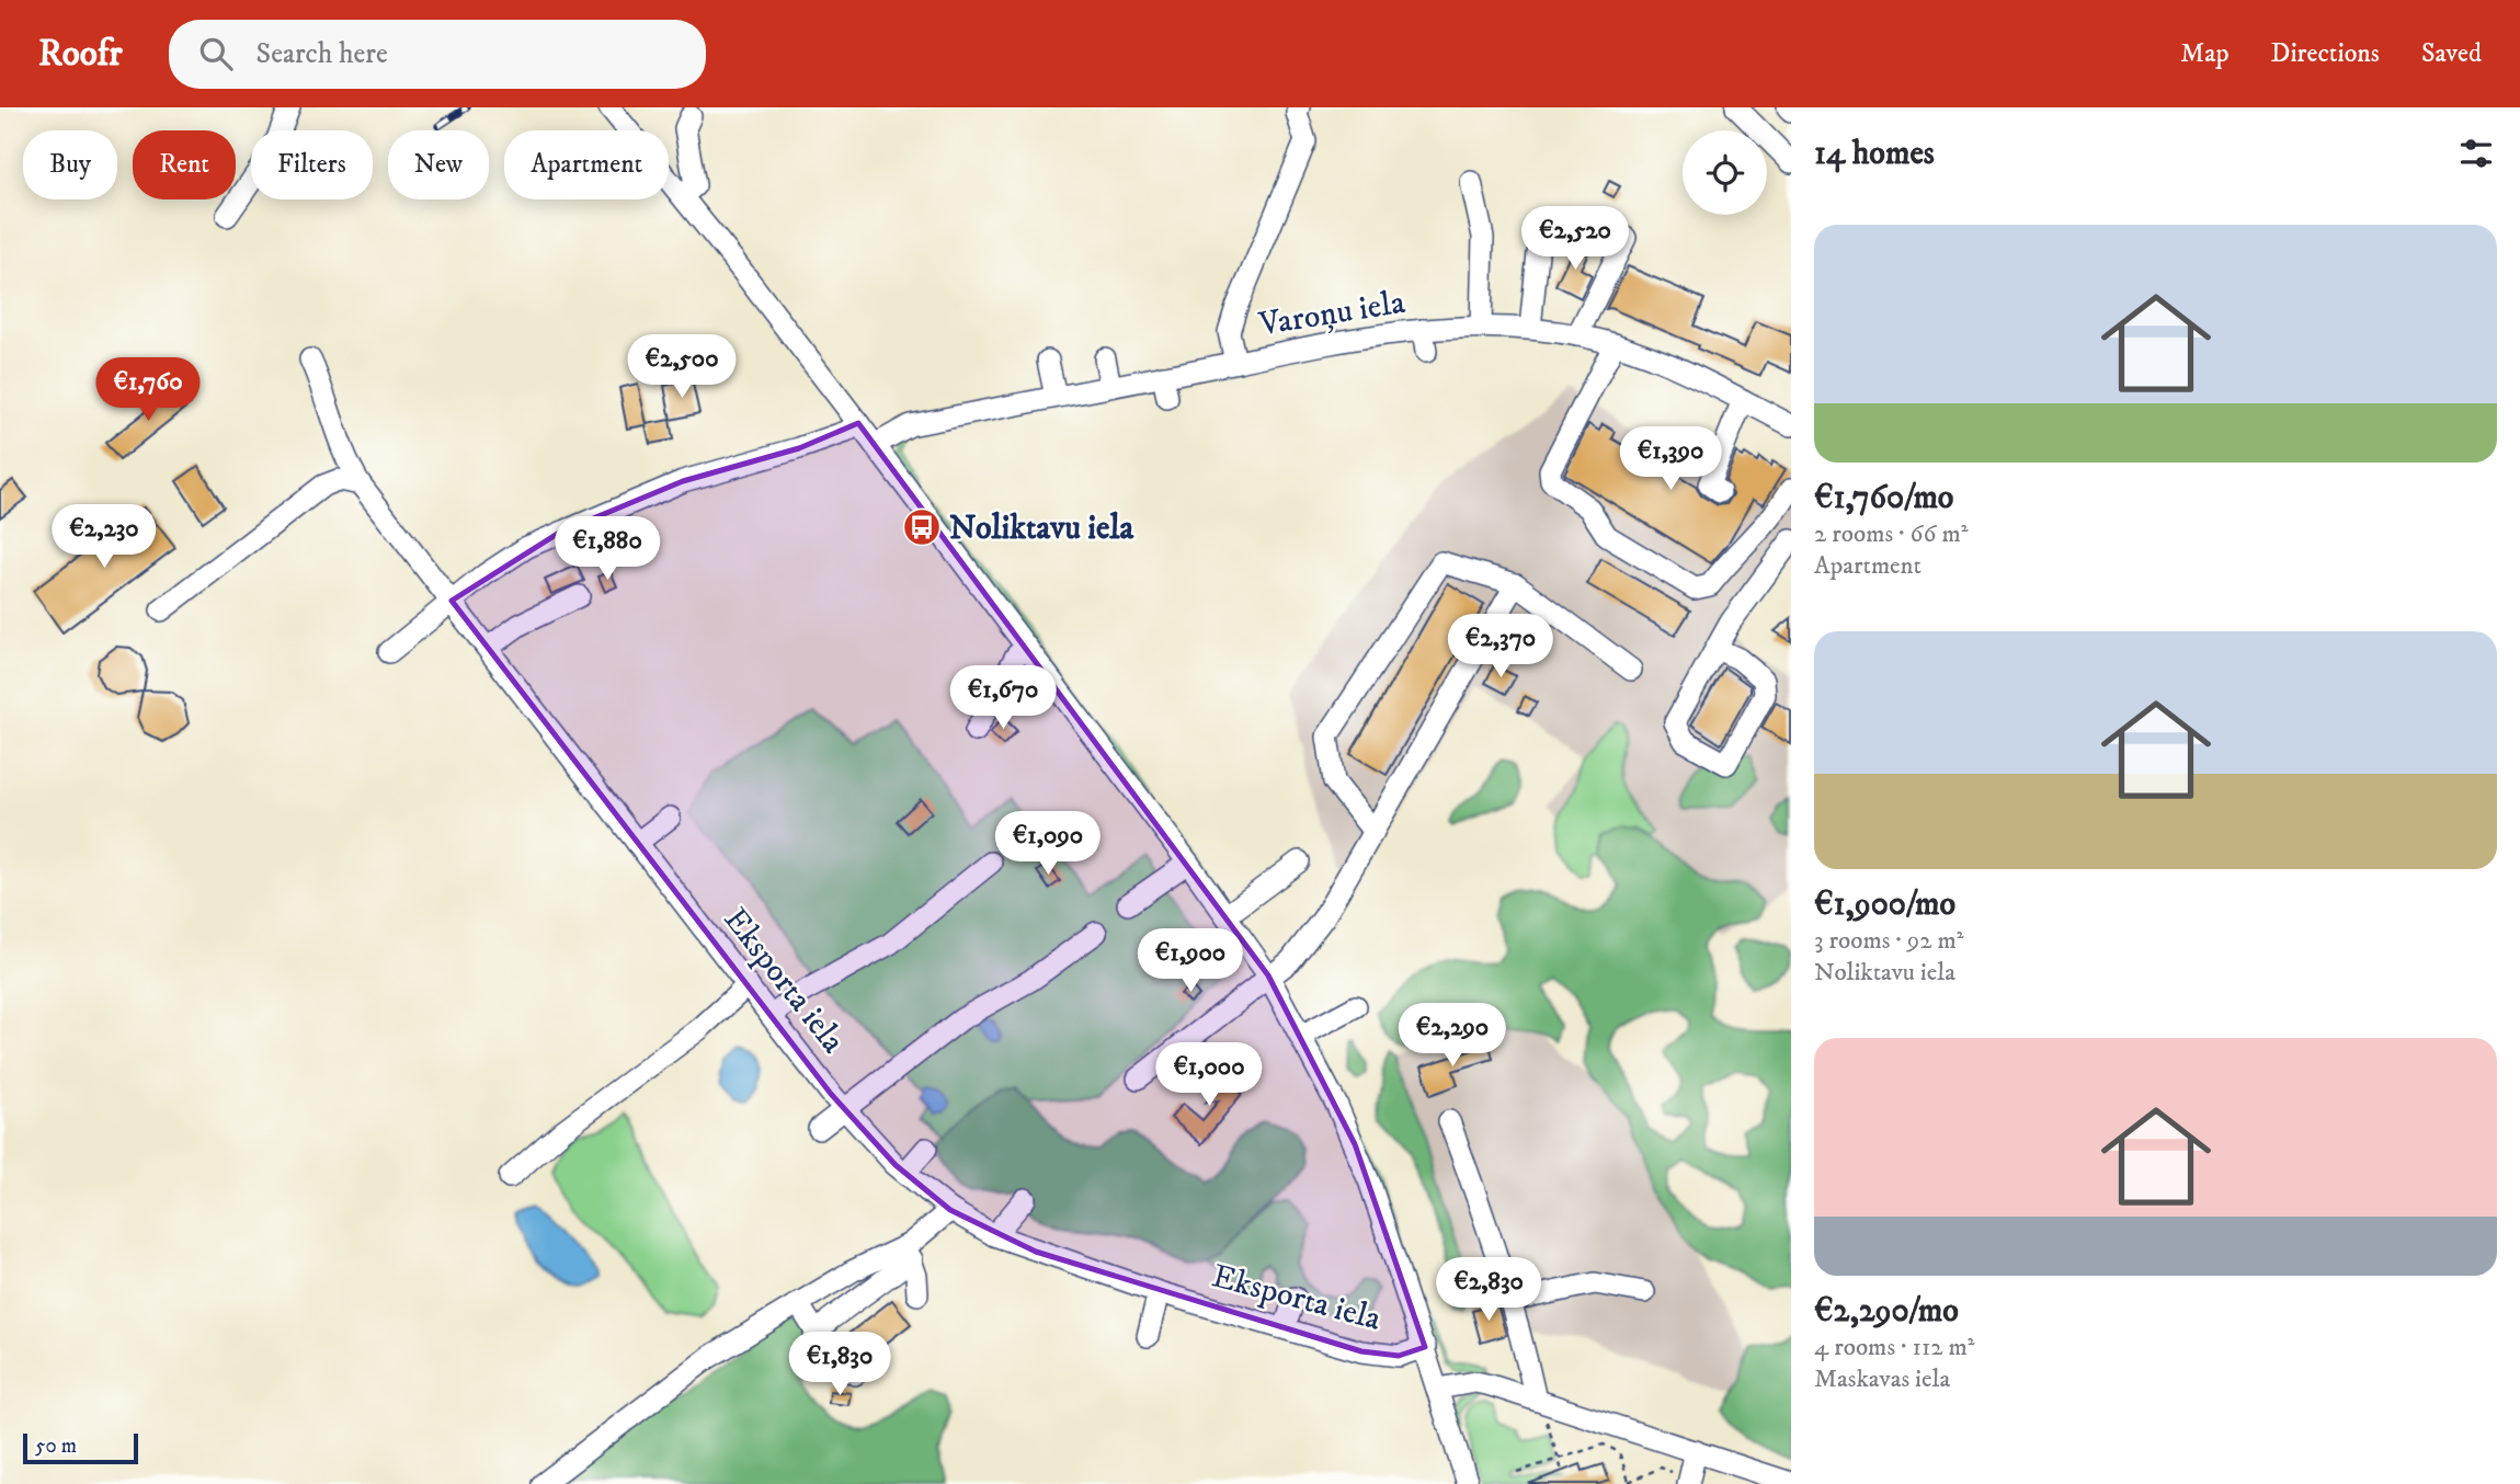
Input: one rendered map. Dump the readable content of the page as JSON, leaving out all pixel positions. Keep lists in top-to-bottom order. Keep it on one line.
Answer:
{"streets":{"street":["Varoņu iela","Eksporta iela"]},"places":{"bus stop":["Noliktavu iela"]},"scale_bar":"50 m","page":{"header":"Roofr","search":"Search here","nav":["Map","Directions","Saved"],"heading":"14 homes","chip":["Buy","Rent","Filters","New","Apartment"],"list":[{"name":"€1,760/mo","note":"2 rooms · 66 m² · Apartment"},{"name":"€1,900/mo","note":"3 rooms · 92 m² · Noliktavu iela"},{"name":"€2,290/mo","note":"4 rooms · 112 m² · Maskavas iela"}],"price":["€2,520","€2,500","€1,760","€1,390","€2,230","€1,880","€2,370","€1,670","€1,090","€1,900","€2,290","€1,000","€2,830","€1,830"],"scale":"50 m"}}
